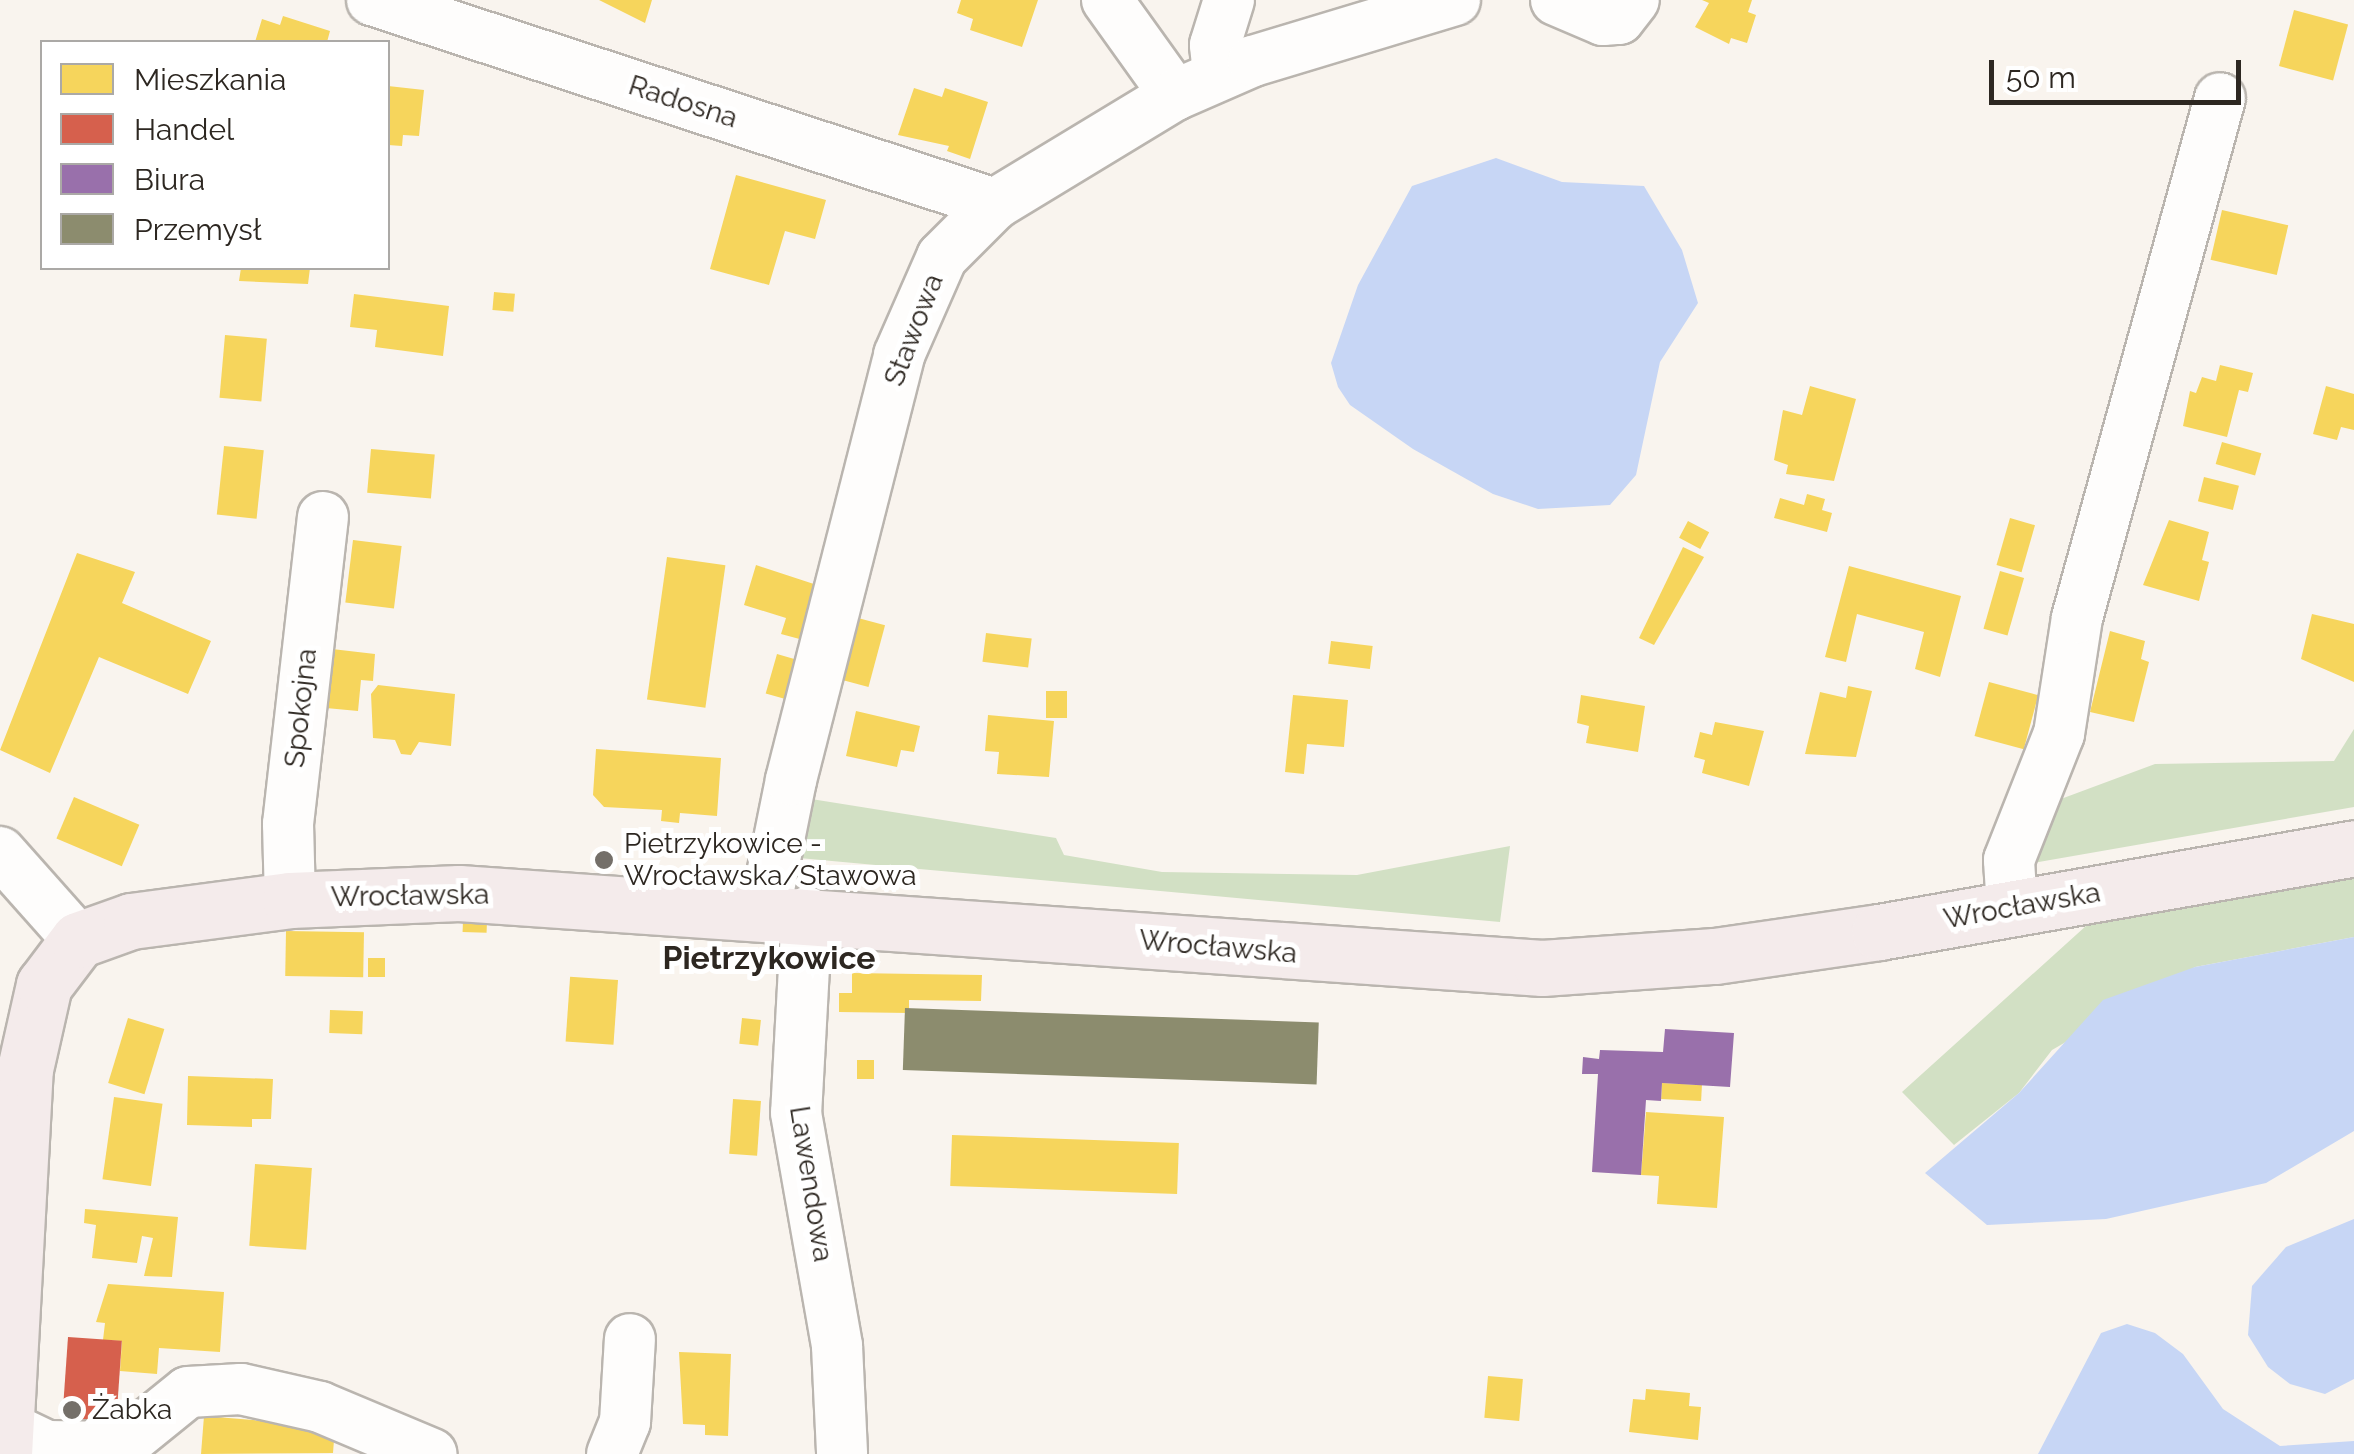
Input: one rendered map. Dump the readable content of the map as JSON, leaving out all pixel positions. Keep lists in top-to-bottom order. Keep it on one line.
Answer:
{"streets":{"main road":["Wrocławska"],"street":["Radosna","Stawowa","Spokojna","Lawendowa"]},"crossings":[["Radosna","Stawowa"],["Stawowa","Wrocławska"],["Stawowa","Lawendowa"],["Spokojna","Wrocławska"],["Wrocławska","Lawendowa"]],"districts":["Pietrzykowice"],"places":["Pietrzykowice - Wrocławska/Stawowa","Żabka"],"legend":["Mieszkania","Handel","Biura","Przemysł"],"scale_bar":"50 m"}
